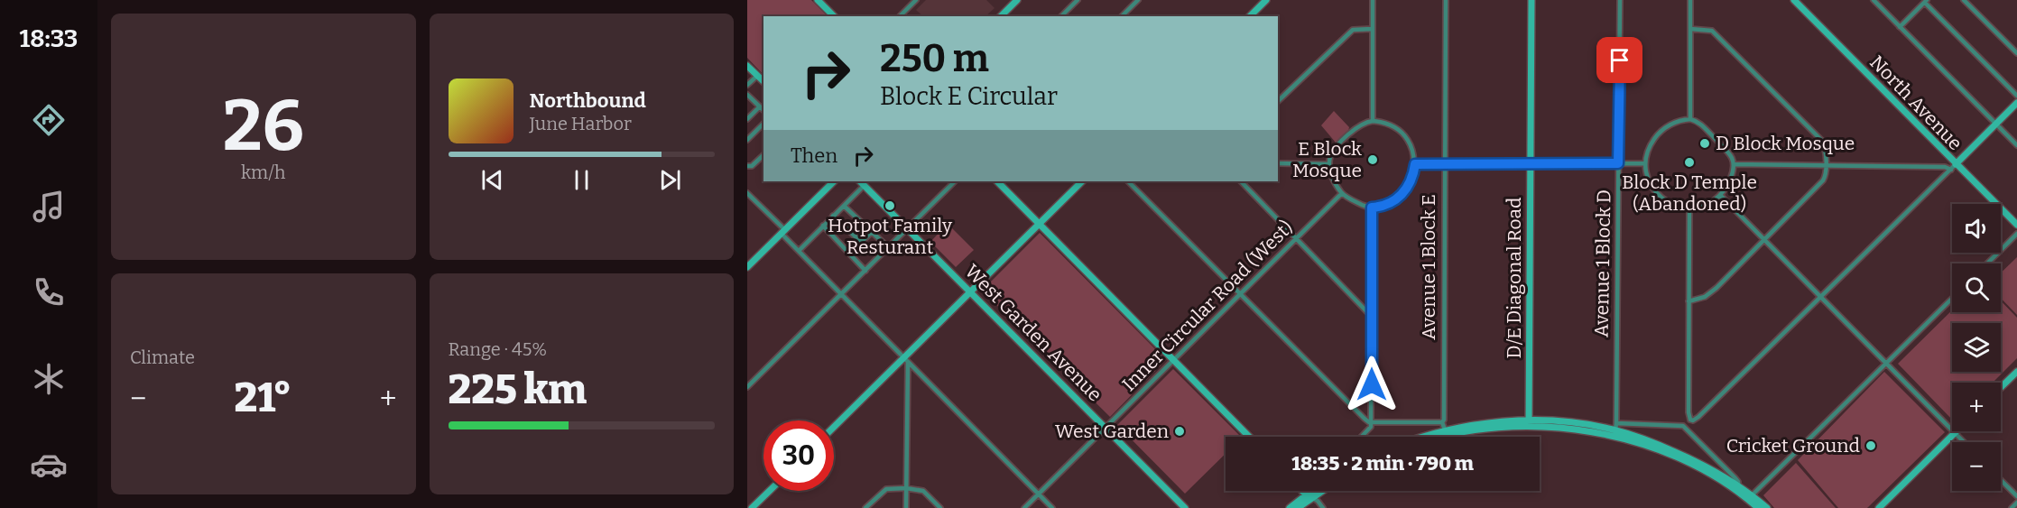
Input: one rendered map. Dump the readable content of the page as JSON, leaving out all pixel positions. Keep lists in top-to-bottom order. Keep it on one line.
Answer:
{"streets":{"street":["North Avenue","Avenue 1 Block D","Avenue 1 Block E","D/E Diagonal Road","Inner Circular Road (West)","West Garden Avenue"]},"crossings":[["Inner Circular Road (West)","West Garden Avenue"]],"places":["D Block Mosque","E Block Mosque","Block D Temple (Abandoned)","Hotpot Family Resturant","West Garden","Cricket Ground"],"page":{"tabs":"18:33","tile":[["26","km/h"],"Climate",["Range · 45%","225 km"]],"turn":["250 m","Block E Circular"],"song":["Northbound","June Harbor"],"then":"Then","map_buttons":["+","−"],"heat":["−","21°","+"],"limit":"30","trip":"18:35 · 2 min · 790 m"}}
